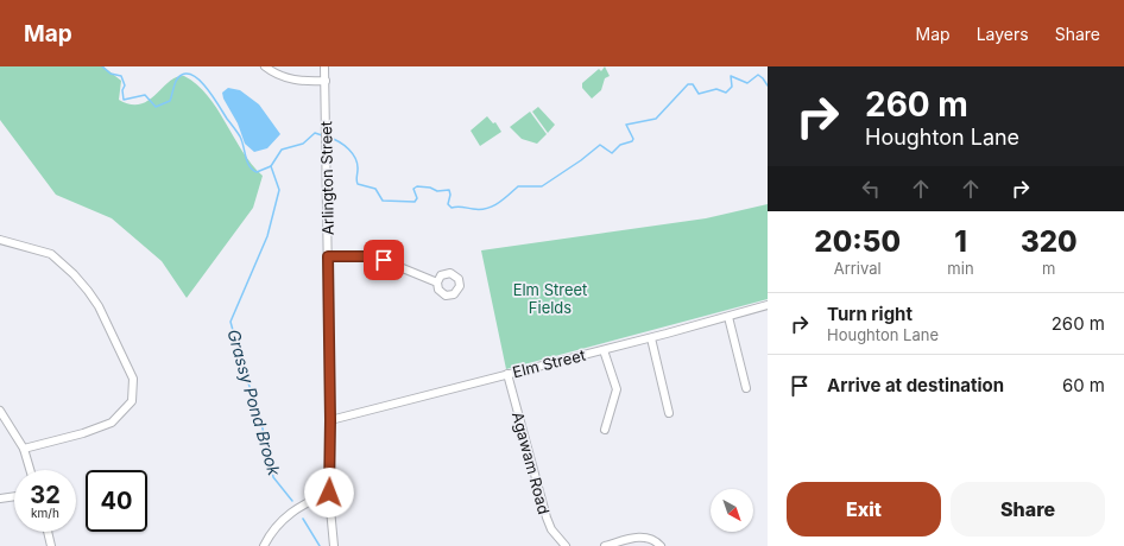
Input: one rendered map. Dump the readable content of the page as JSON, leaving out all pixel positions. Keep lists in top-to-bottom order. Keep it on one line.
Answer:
{"streets":{"street":["Arlington Street","Elm Street","Agawam Road"]},"crossings":[["Arlington Street","Elm Street"],["Elm Street","Agawam Road"]],"water":["Grassy Pond Brook"],"parks":["Elm Street Fields"],"north":"bottom right","page":{"header":"Map","nav":["Map","Layers","Share"],"turn":["260 m","Houghton Lane"],"eta":["20:50","Arrival","1","min","320","m"],"list":[{"name":"Turn right","note":"Houghton Lane","value":"260 m"},{"name":"Arrive at destination","value":"60 m"}],"speed":"32 km/h","limit":"40","buttons":["Exit","Share"]}}
